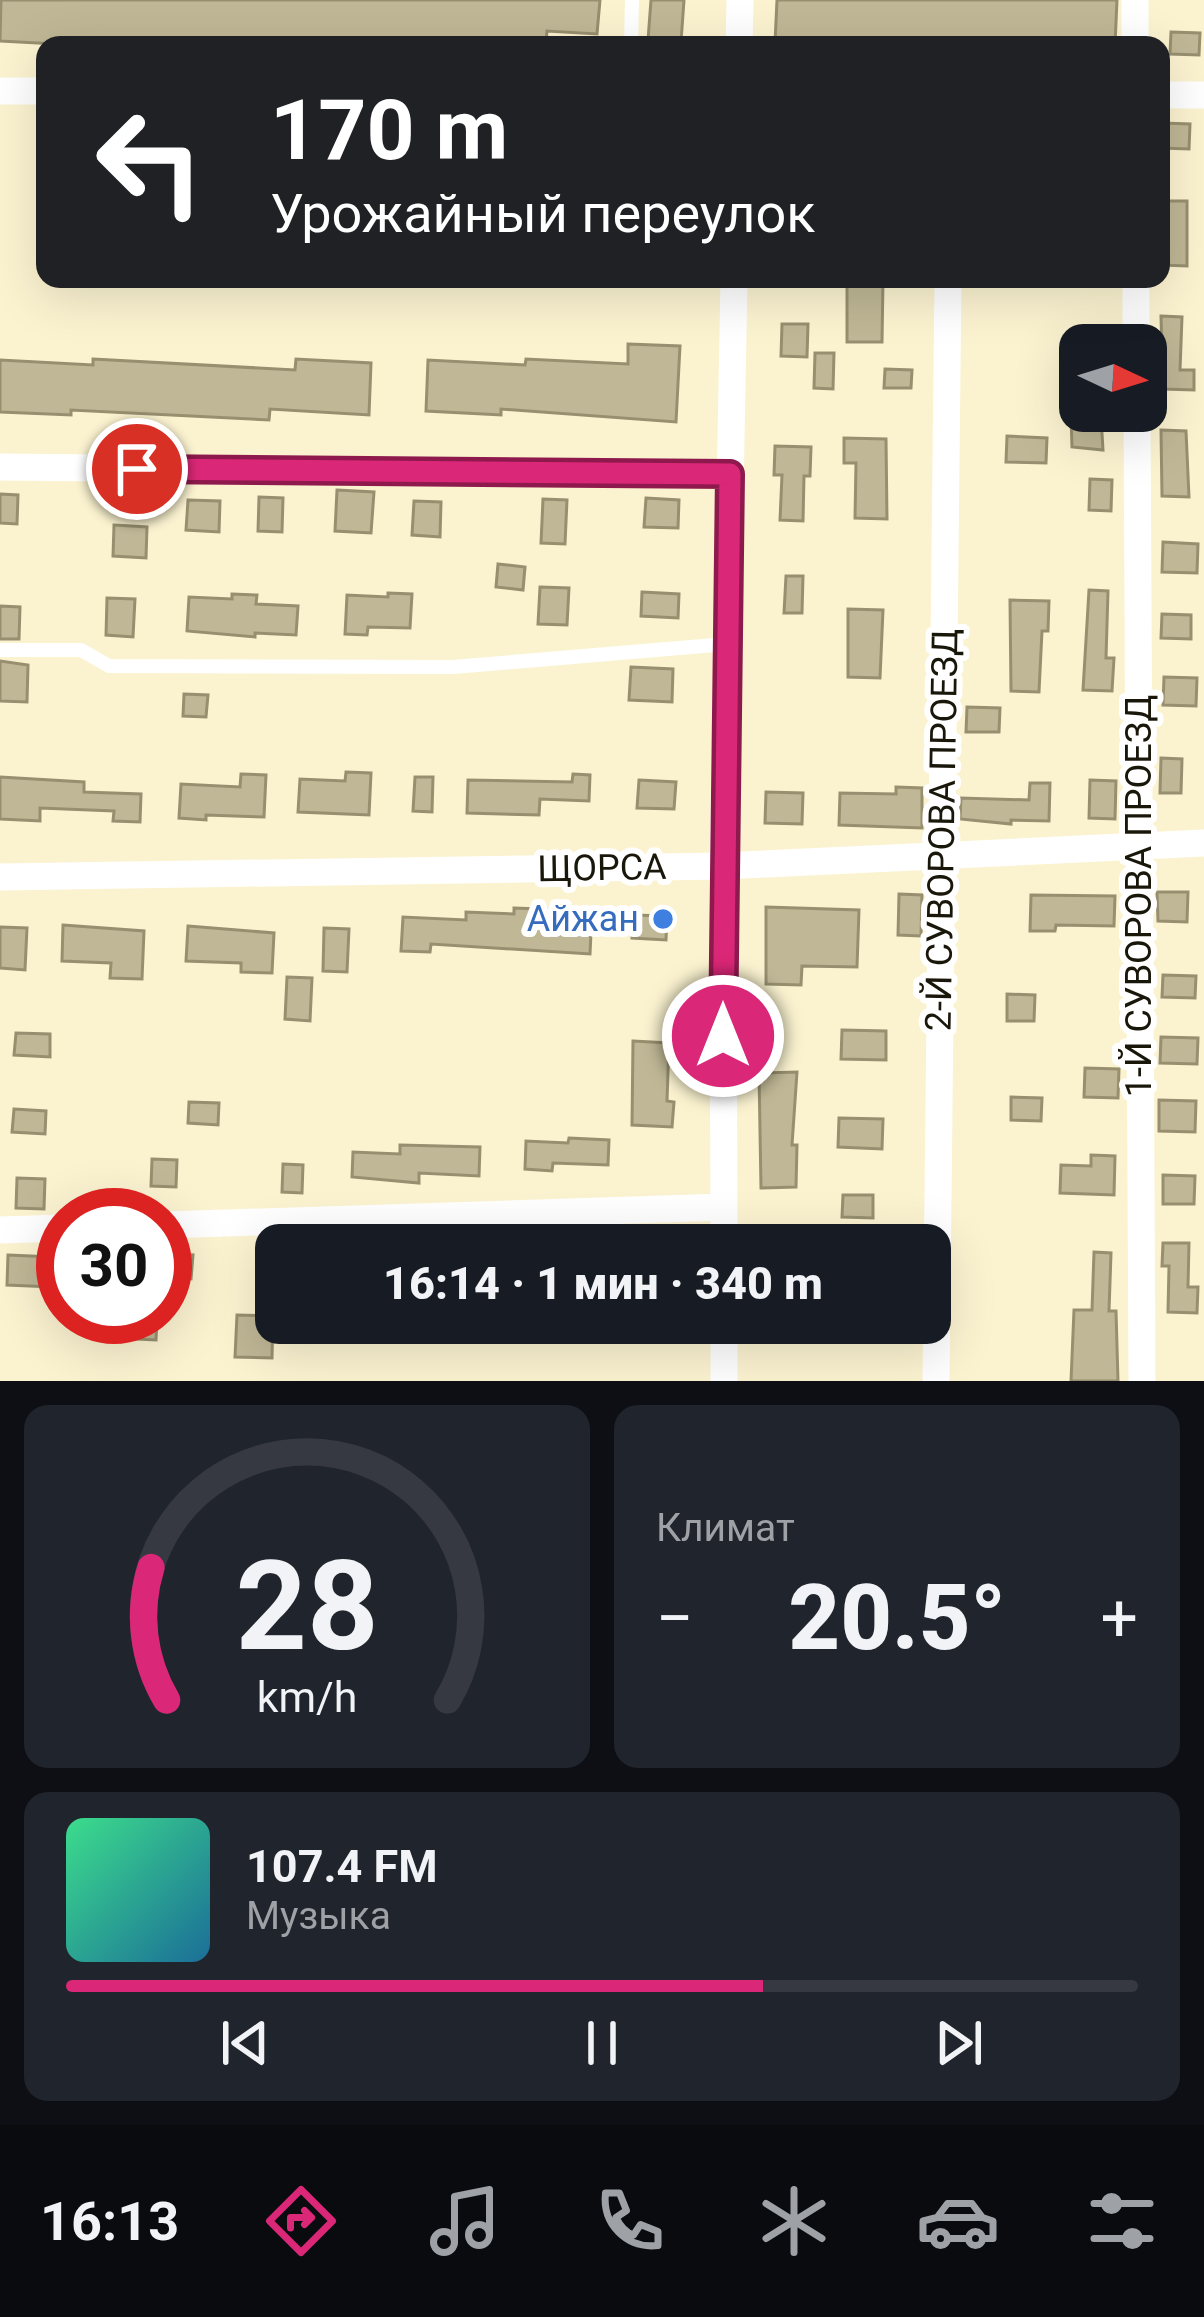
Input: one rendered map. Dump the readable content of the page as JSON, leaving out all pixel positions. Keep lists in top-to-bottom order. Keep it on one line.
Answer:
{"streets":{"street":["2-Й СУВОРОВА ПРОЕЗД","ЩОРСА","1-Й СУВОРОВА ПРОЕЗД"]},"crossings":[["2-Й СУВОРОВА ПРОЕЗД","ЩОРСА"],["ЩОРСА","1-Й СУВОРОВА ПРОЕЗД"]],"places":["Айжан"],"north":"right","page":{"turn":["170 m","Урожайный переулок"],"limit":"30","trip":"16:14 · 1 мин · 340 m","tile":"Климат","heat":["−","20.5°","+"],"song":["107.4 FM","Музыка"],"tabs":"16:13","gauge":["28","km/h"]}}
